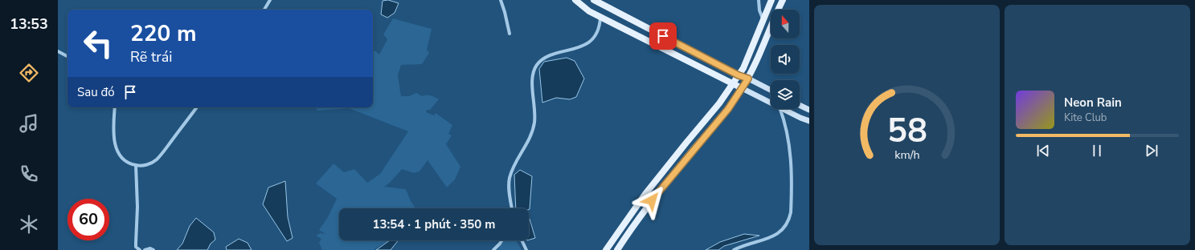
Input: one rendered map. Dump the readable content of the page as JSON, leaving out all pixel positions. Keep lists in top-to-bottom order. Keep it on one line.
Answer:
{"north":"top","page":{"tabs":"13:53","turn":["220 m","Rẽ trái"],"then":"Sau đó","song":["Neon Rain","Kite Club"],"limit":"60","trip":"13:54 · 1 phút · 350 m","gauge":["58","km/h"]}}
